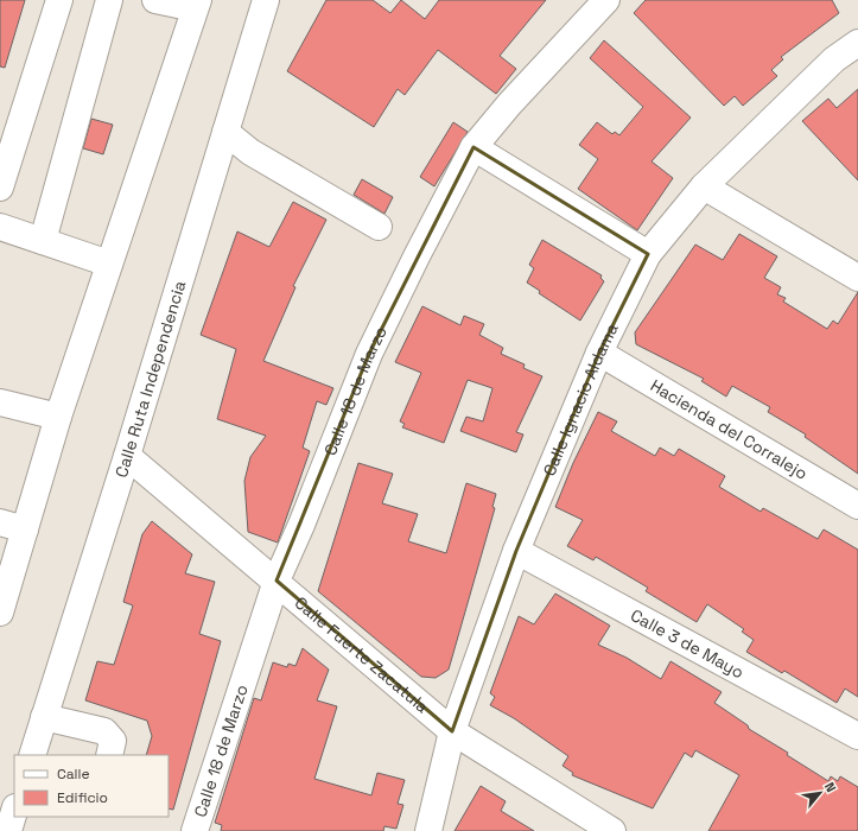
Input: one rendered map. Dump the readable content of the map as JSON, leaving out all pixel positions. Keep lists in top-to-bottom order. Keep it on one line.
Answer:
{"streets":{"street":["Calle Ruta Independencia","Calle 18 de Marzo","Calle Ignacio Aldama","Hacienda del Corralejo","Calle 3 de Mayo","Calle Fuerte Zacatula"]},"crossings":[["Calle Ruta Independencia","Calle Fuerte Zacatula"],["Calle 18 de Marzo","Calle Fuerte Zacatula"],["Calle Ignacio Aldama","Hacienda del Corralejo"],["Calle Ignacio Aldama","Calle 3 de Mayo"],["Calle Ignacio Aldama","Calle Fuerte Zacatula"]],"legend":["Calle","Edificio"],"north":"top right"}
